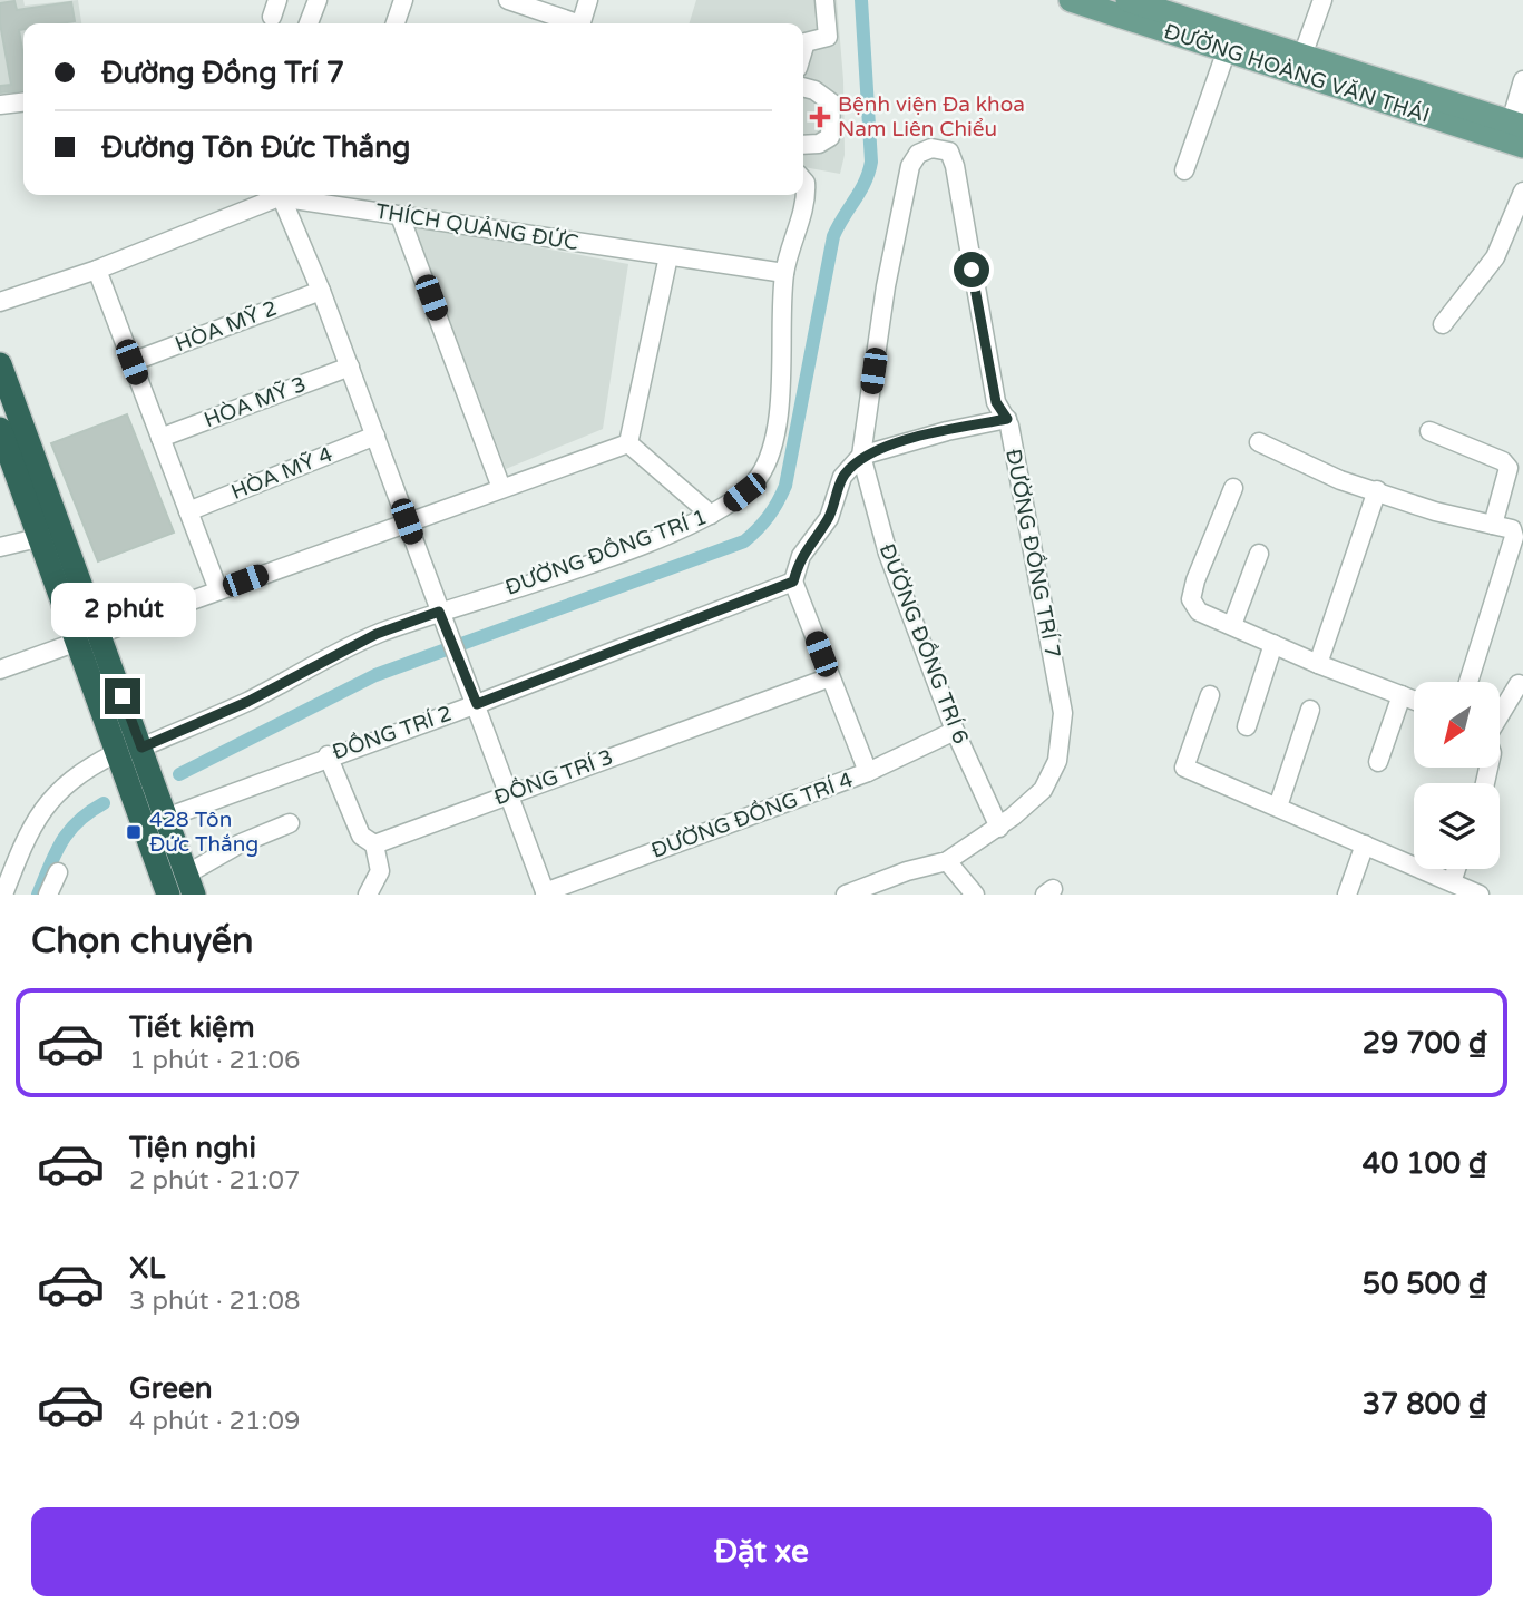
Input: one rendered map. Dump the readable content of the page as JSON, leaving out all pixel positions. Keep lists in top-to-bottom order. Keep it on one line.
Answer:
{"streets":{"main road":["ĐƯỜNG HOÀNG VĂN THÁI"],"street":["THÍCH QUẢNG ĐỨC","HÒA MỸ 2","HÒA MỸ 3","HÒA MỸ 4","ĐƯỜNG ĐỒNG TRÍ 1","ĐƯỜNG ĐỒNG TRÍ 7","ĐƯỜNG ĐỒNG TRÍ 6","ĐỒNG TRÍ 2","ĐỒNG TRÍ 3","ĐƯỜNG ĐỒNG TRÍ 4"]},"crossings":[["THÍCH QUẢNG ĐỨC","ĐƯỜNG ĐỒNG TRÍ 1"],["ĐƯỜNG ĐỒNG TRÍ 7","ĐƯỜNG ĐỒNG TRÍ 6"],["ĐƯỜNG ĐỒNG TRÍ 6","ĐƯỜNG ĐỒNG TRÍ 4"]],"places":{"health":["Bệnh viện Đa khoa Nam Liên Chiểu"],"transit":["428 Tôn Đức Thắng"]},"north":"bottom left","page":{"banner":["Đường Đồng Trí 7","Đường Tôn Đức Thắng"],"bubble":"2 phút","heading":"Chọn chuyến","list":[{"name":"Tiết kiệm","note":"1 phút · 21:06","value":"29 700 ₫"},{"name":"Tiện nghi","note":"2 phút · 21:07","value":"40 100 ₫"},{"name":"XL","note":"3 phút · 21:08","value":"50 500 ₫"},{"name":"Green","note":"4 phút · 21:09","value":"37 800 ₫"}],"buttons":"Đặt xe"}}
